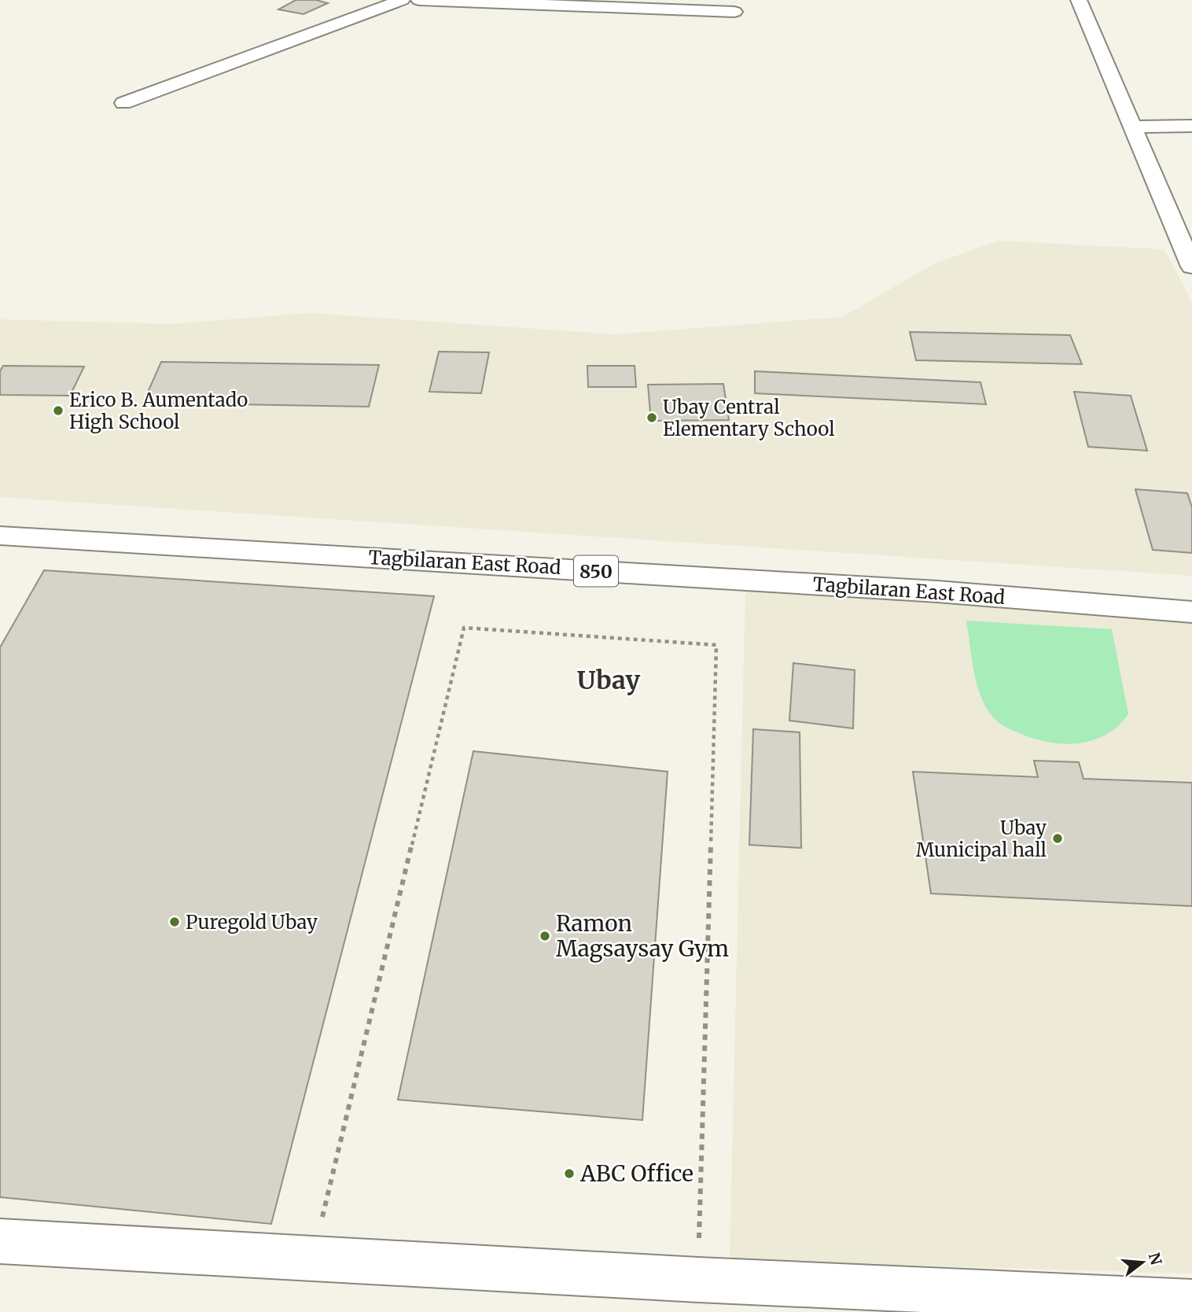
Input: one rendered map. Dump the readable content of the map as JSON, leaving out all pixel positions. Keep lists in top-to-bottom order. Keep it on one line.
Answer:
{"streets":{"street":["Tagbilaran East Road","850"]},"districts":["Ubay"],"places":["Erico B. Aumentado High School","Ubay Central Elementary School","Ubay Municipal hall","Puregold Ubay","Ramon Magsaysay Gym","ABC Office"],"north":"right"}
